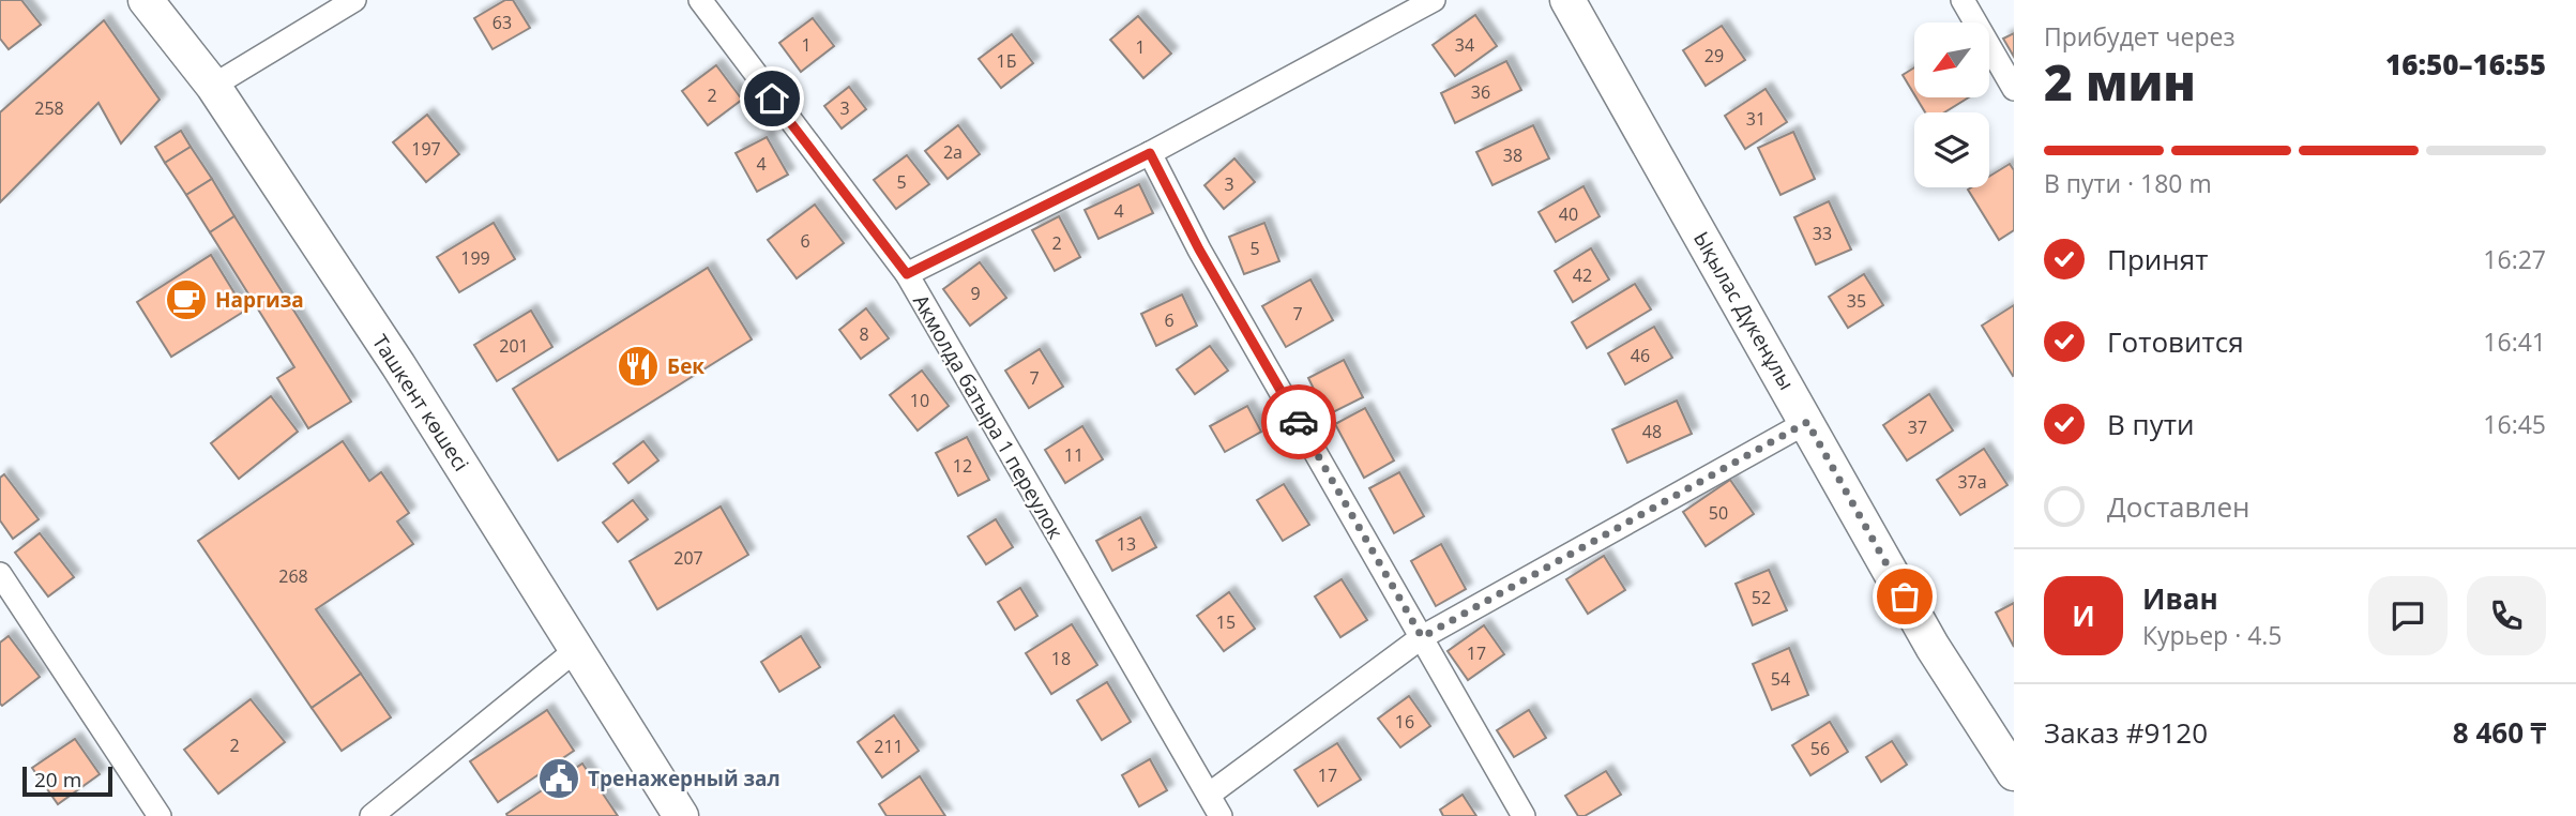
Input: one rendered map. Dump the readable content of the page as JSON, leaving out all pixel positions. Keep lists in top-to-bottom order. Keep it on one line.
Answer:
{"streets":{"main road":["Ықылас Дүкенұлы","Ташкент көшесі"],"street":["Акмолда батыра 1 переулок"]},"places":{"cafe":["Наргиза"],"restaurant":["Бек"],"public building":["Тренажерный зал"]},"house_numbers":["63","1","34","1","29","1Б","36","2","258","3","31","197","2а","38","4","5","3","4","40","33","6","2","5","199","42","9","35","7","6","8","201","46","7","10","37","48","11","12","37а","50","13","207","268","52","15","17","18","54","16","2","211","56","17"],"scale_bar":"20 m","north":"bottom left","page":{"heading":["2 мин","Прибудет через","16:50–16:55"],"panel":["Иван","Курьер · 4.5","Заказ #9120","8 460 ₸"],"bar":"В пути · 180 m","list":[["Принят","16:27"],["Готовится","16:41"],["В пути","16:45"],"Доставлен"],"round":"И","scale":"20 m"}}
